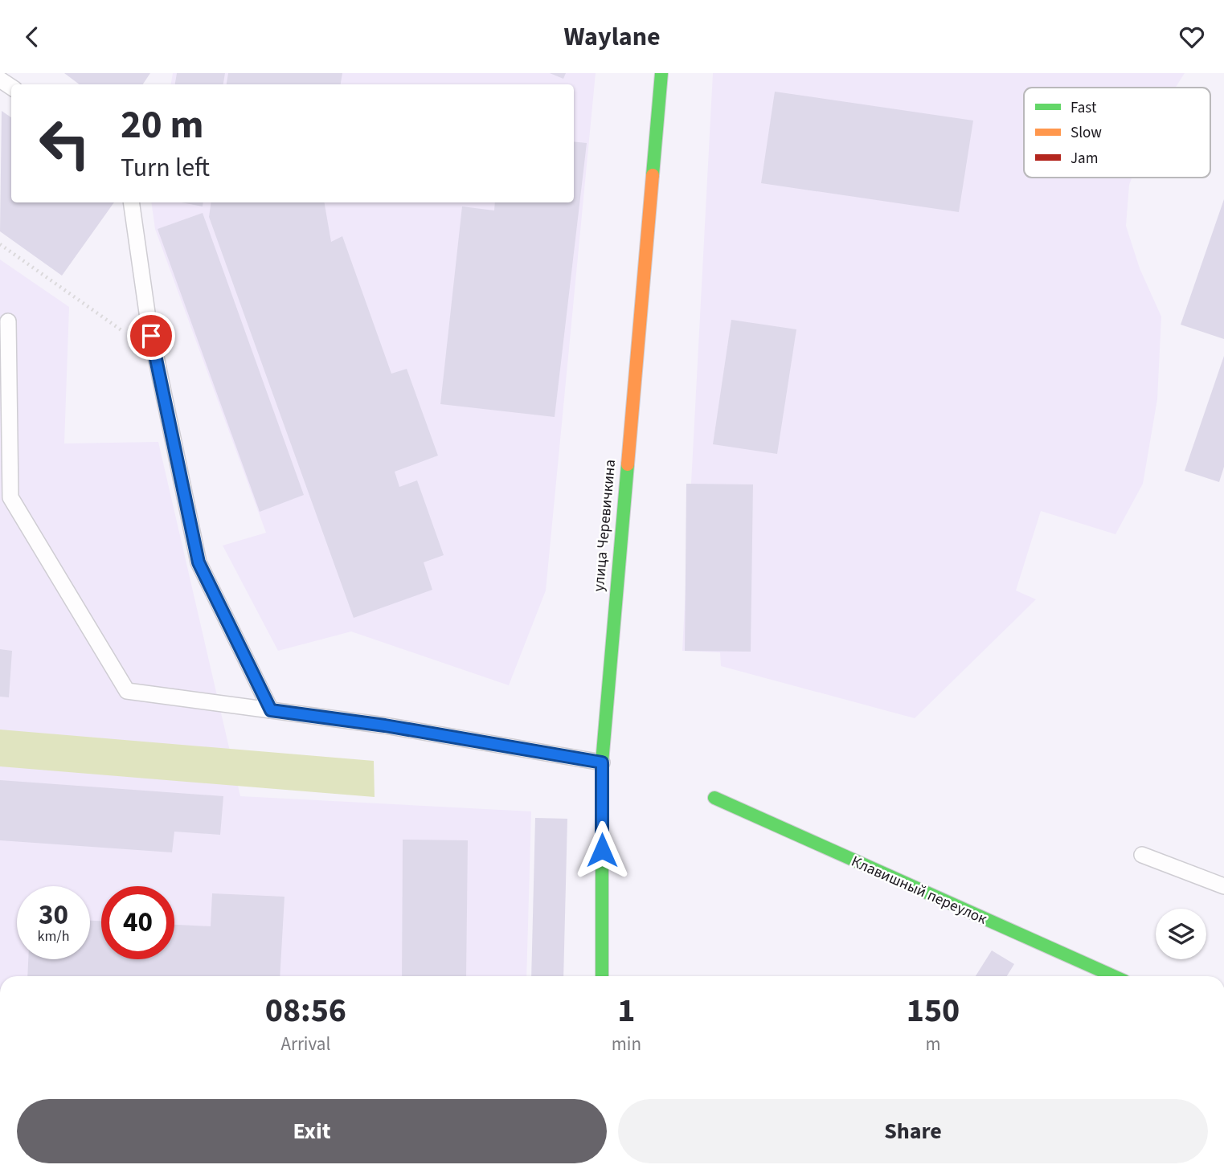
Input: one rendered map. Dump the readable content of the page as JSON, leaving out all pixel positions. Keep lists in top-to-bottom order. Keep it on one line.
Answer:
{"streets":{"street":["улица Черевичкина","Клавишный переулок"]},"legend":["Fast","Slow","Jam"],"page":{"header":"Waylane","turn":["20 m","Turn left"],"speed":"30 km/h","limit":"40","eta":["08:56","Arrival","1","min","150","m"],"buttons":["Exit","Share"]}}
